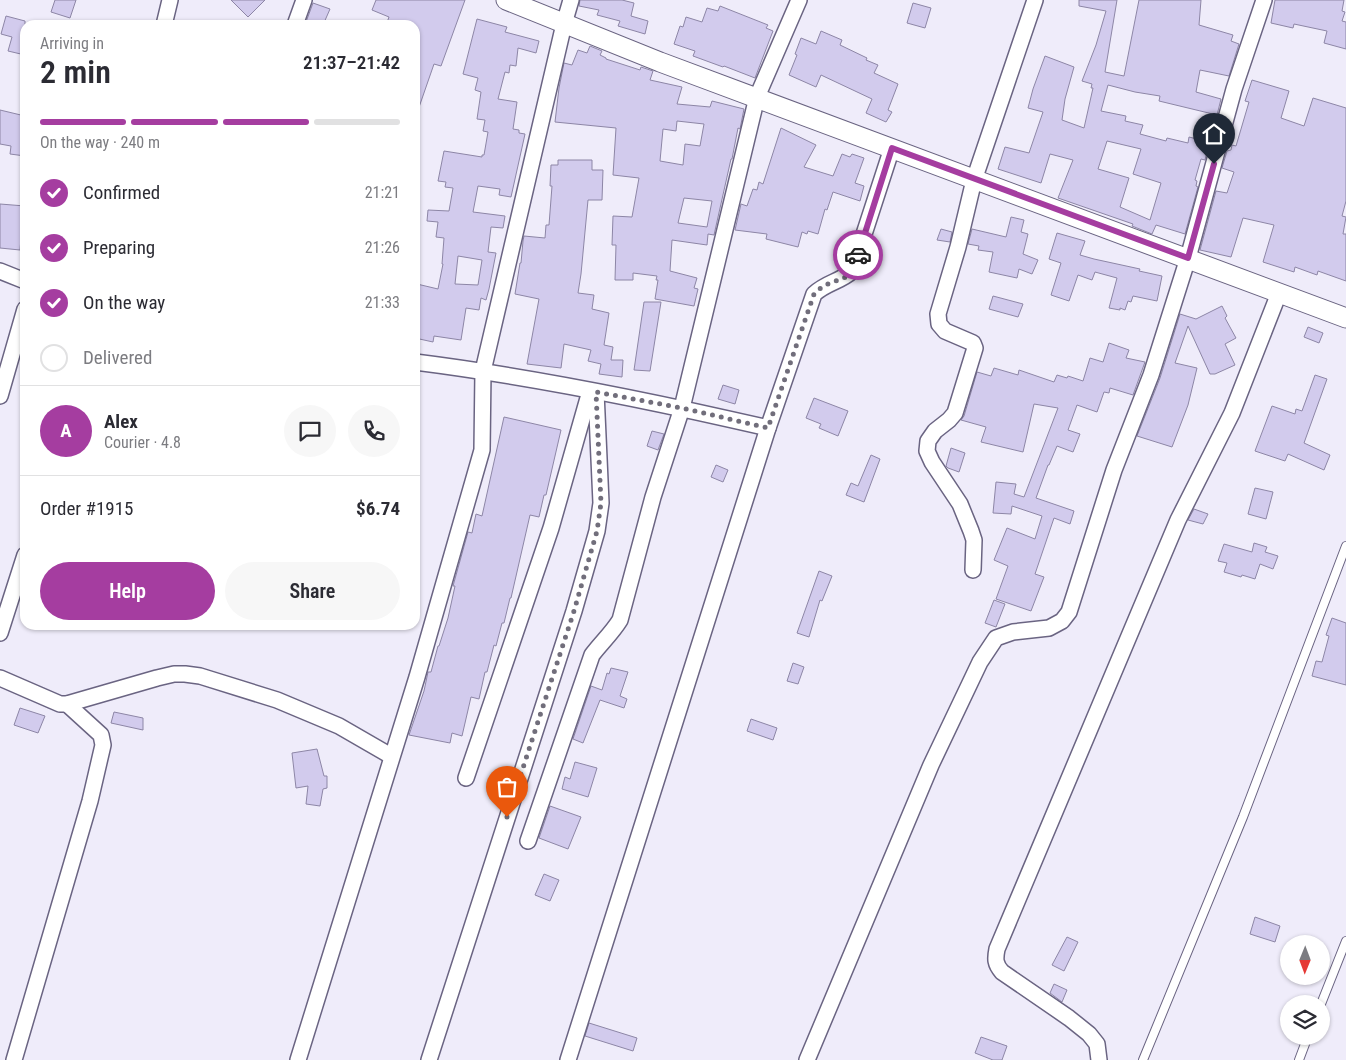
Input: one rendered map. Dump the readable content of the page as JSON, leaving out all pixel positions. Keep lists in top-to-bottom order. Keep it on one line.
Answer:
{"north":"bottom","page":{"heading":["2 min","Arriving in","21:37–21:42"],"panel":["Alex","Courier · 4.8","Order #1915","$6.74"],"bar":"On the way · 240 m","list":[["Confirmed","21:21"],["Preparing","21:26"],["On the way","21:33"],"Delivered"],"round":"A","buttons":["Help","Share"]}}
